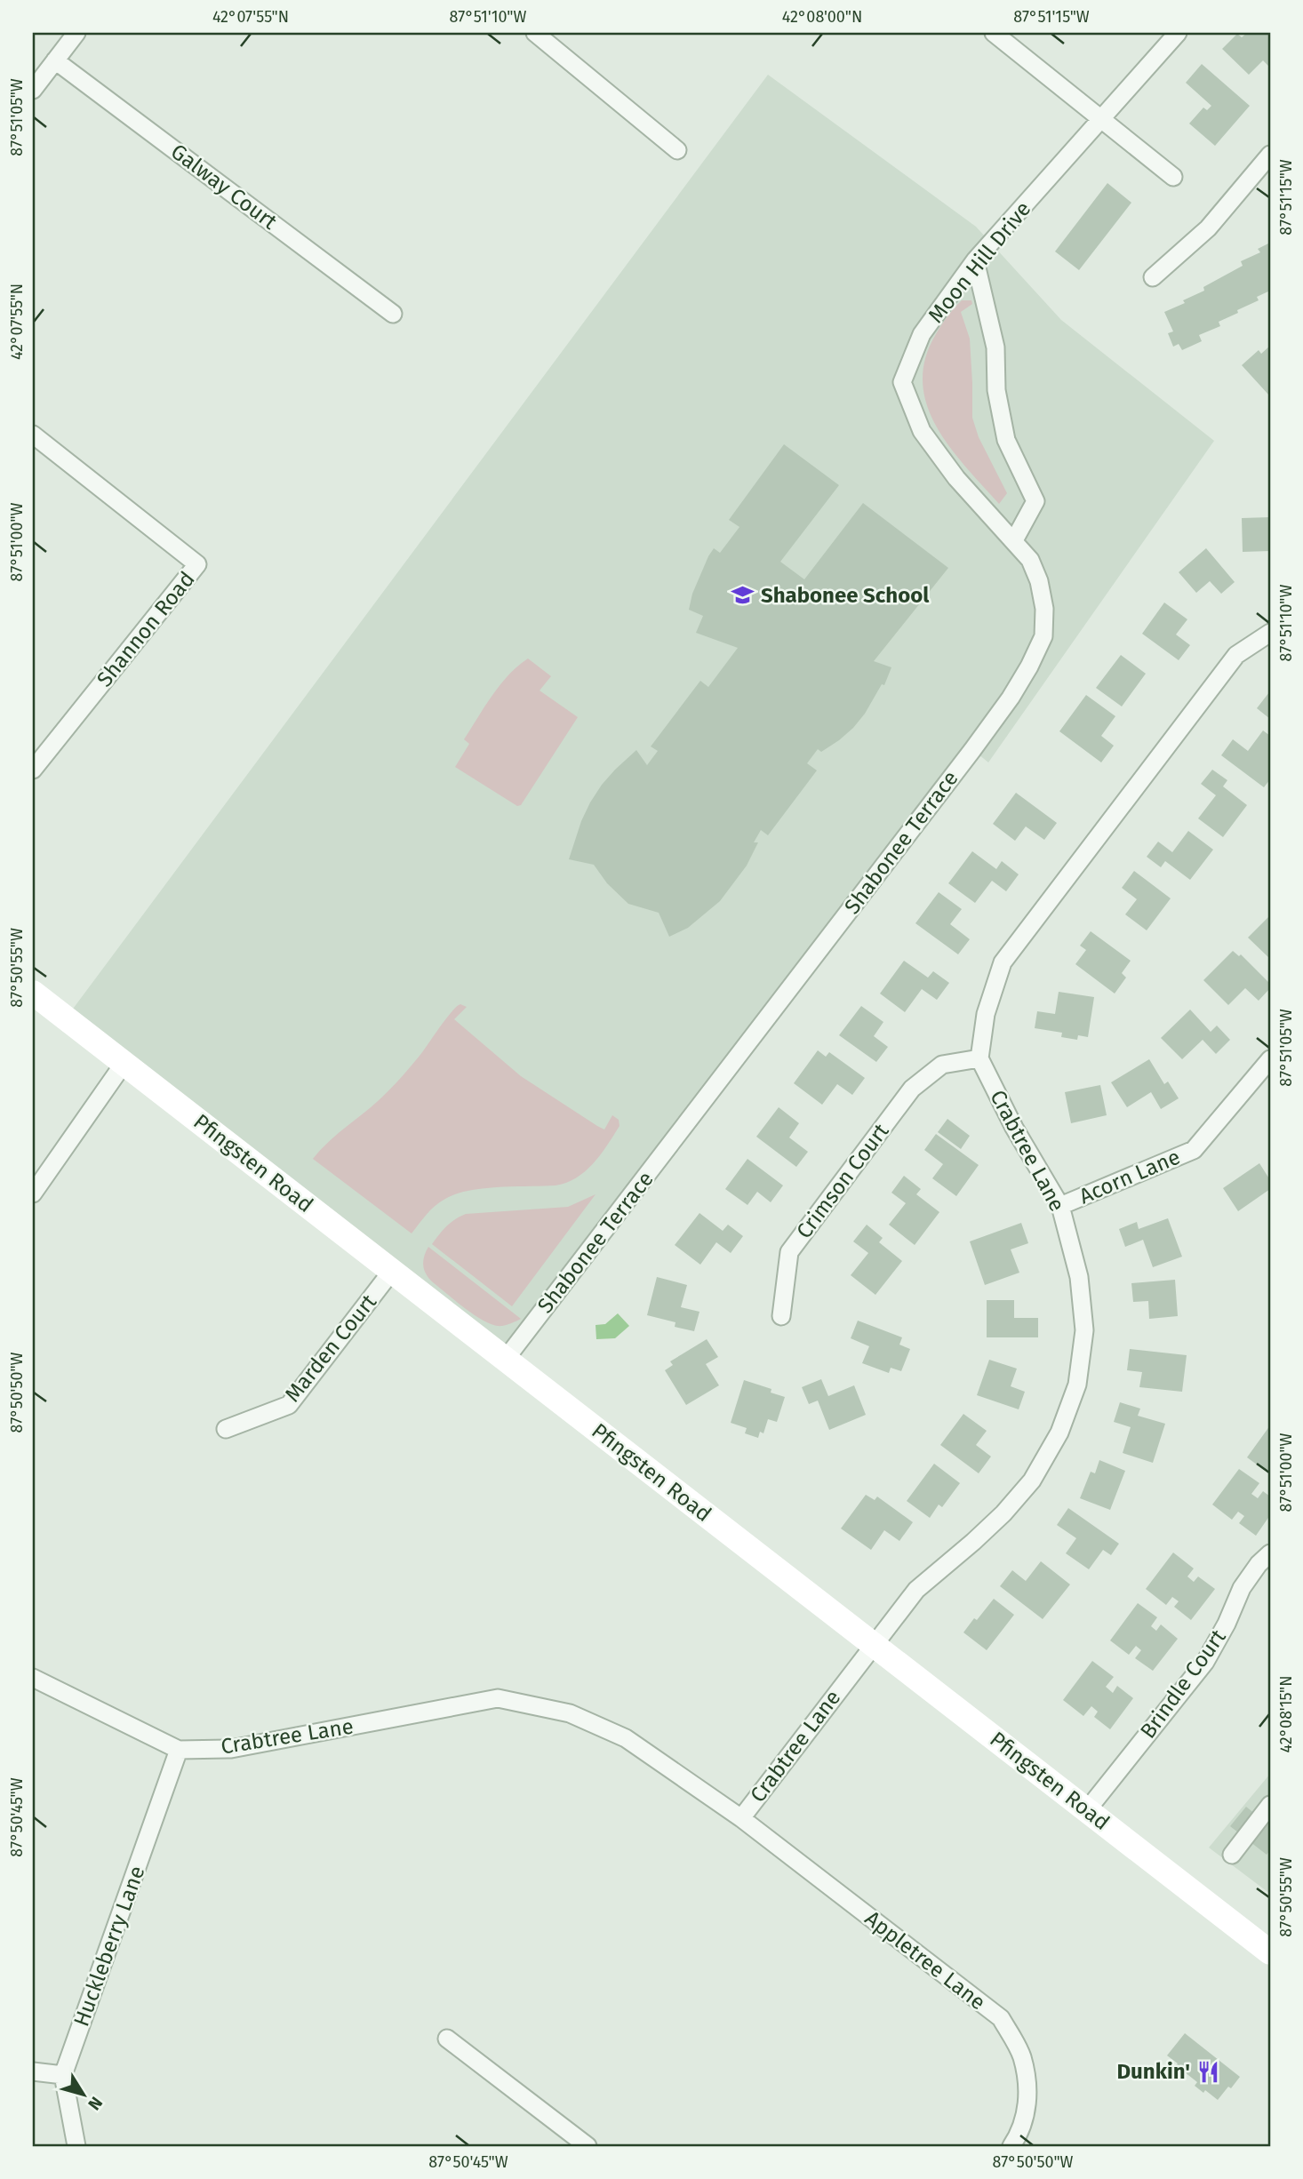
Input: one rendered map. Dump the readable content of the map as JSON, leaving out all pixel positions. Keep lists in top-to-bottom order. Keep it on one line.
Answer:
{"streets":{"main road":["Pfingsten Road"],"street":["Galway Court","Moon Hill Drive","Shannon Road","Shabonee Terrace","Crabtree Lane","Acorn Lane","Crimson Court","Marden Court","Brindle Court","Huckleberry Lane","Appletree Lane"]},"crossings":[["Moon Hill Drive","Shabonee Terrace"],["Shabonee Terrace","Pfingsten Road"],["Crabtree Lane","Pfingsten Road"],["Crabtree Lane","Acorn Lane"],["Crabtree Lane","Crimson Court"],["Crabtree Lane","Huckleberry Lane"],["Crabtree Lane","Appletree Lane"],["Pfingsten Road","Marden Court"],["Pfingsten Road","Brindle Court"]],"places":{"school or university":["Shabonee School"],"restaurant":["Dunkin'"]},"north":"bottom right","coordinates":["42°07'55\"N","87°51'10\"W","42°08'00\"N","87°51'15\"W","87°51'05\"W","87°51'00\"W","87°50'55\"W","87°50'50\"W","42°08'15\"N","87°50'45\"W"]}
